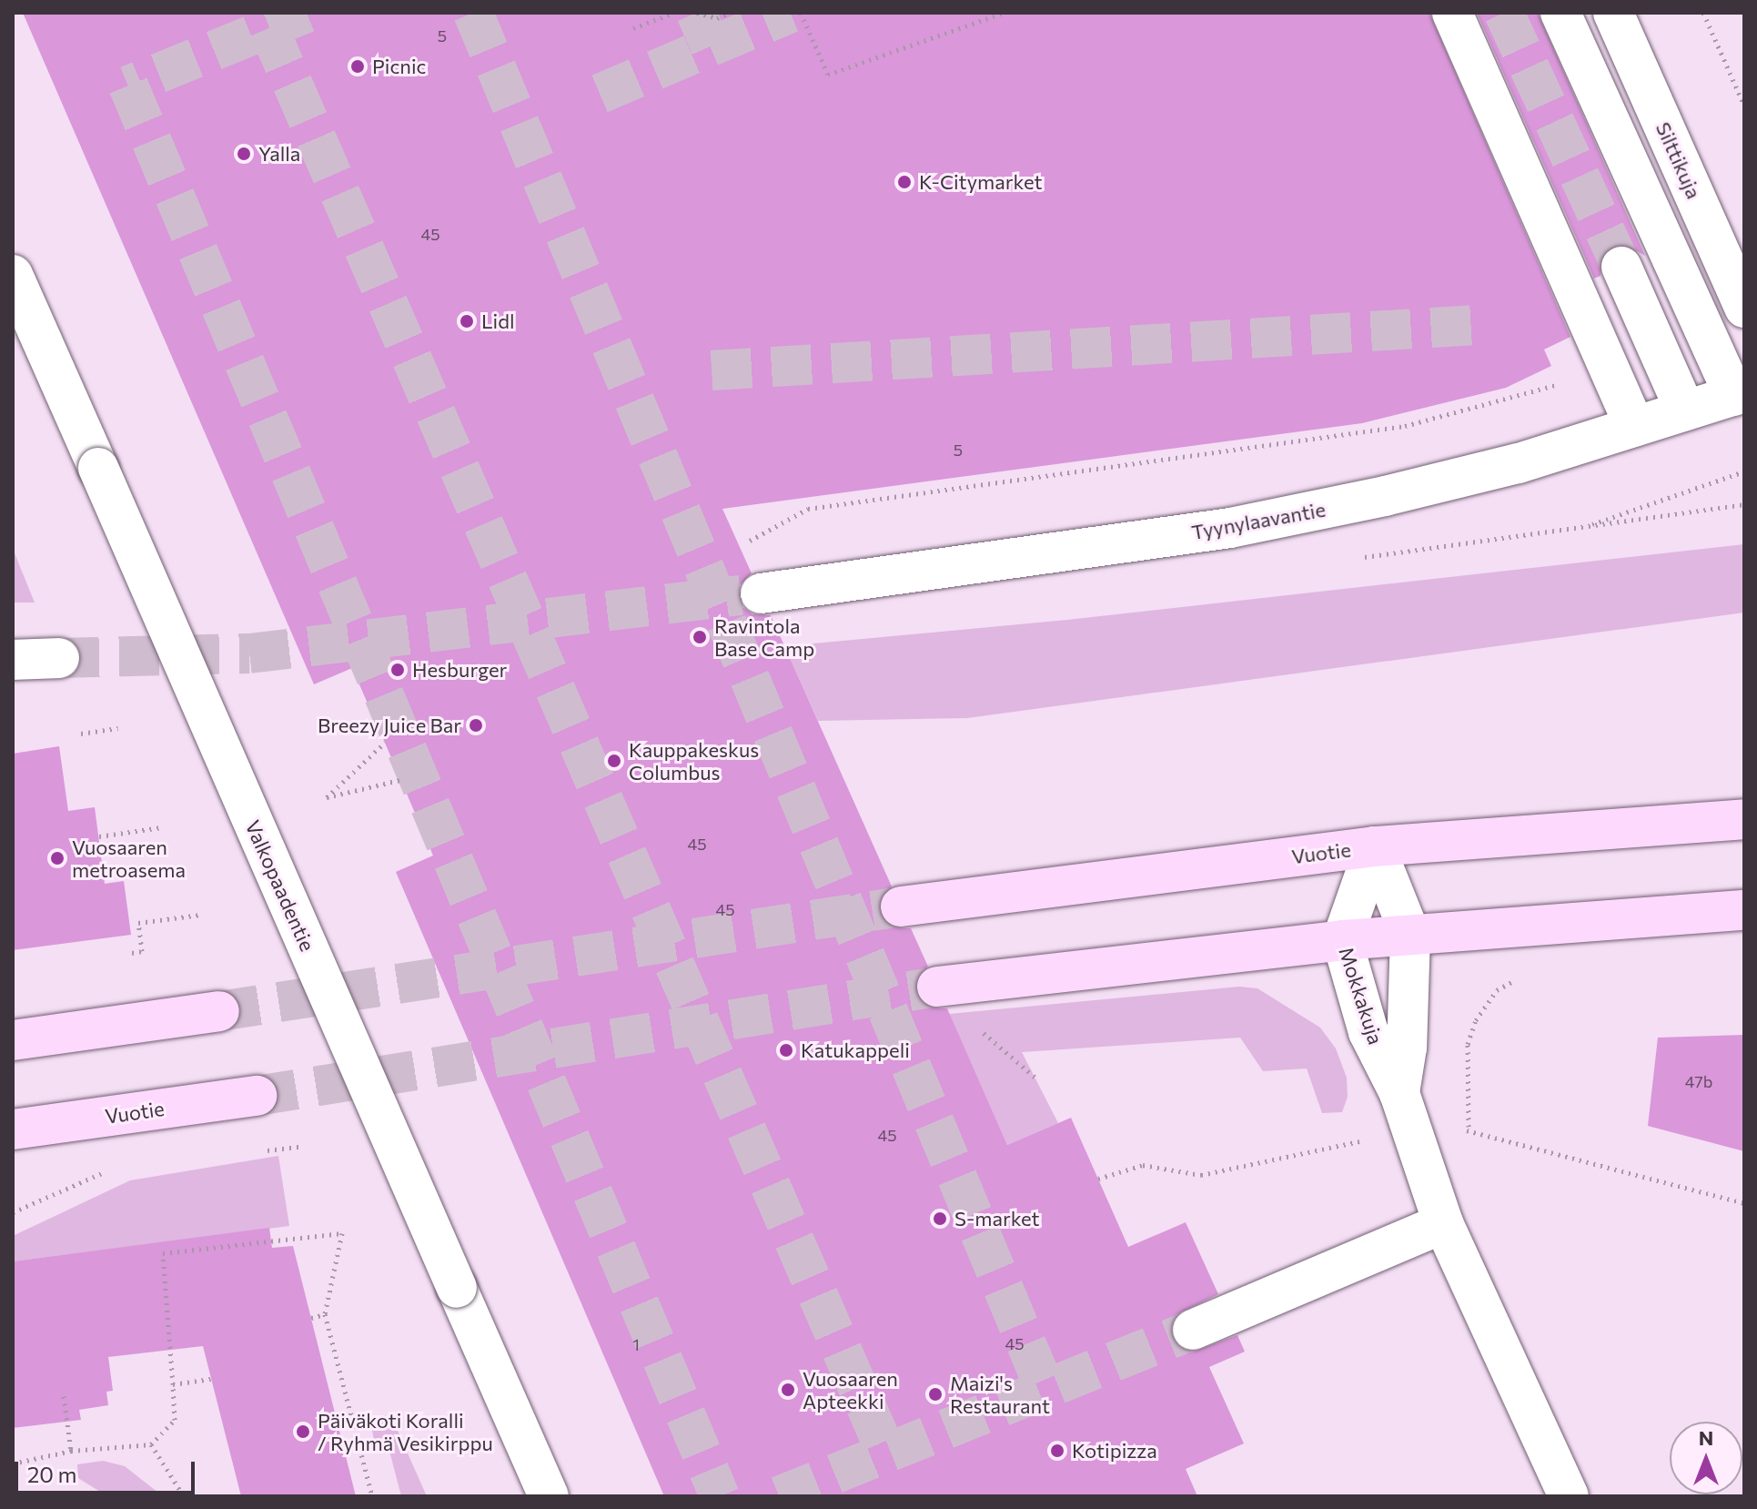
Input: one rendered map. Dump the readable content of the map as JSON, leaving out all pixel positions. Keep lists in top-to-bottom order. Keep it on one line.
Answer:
{"streets":{"main road":["Vuotie"],"street":["Silttikuja","Tyynylaavantie","Valkopaadentie","Mokkakuja"]},"crossings":[["Vuotie","Mokkakuja"]],"places":["Picnic","Yalla","K-Citymarket","Lidl","Ravintola Base Camp","Hesburger","Breezy Juice Bar","Kauppakeskus Columbus","Vuosaaren metroasema","Katukappeli","S-market","Vuosaaren Apteekki","Maizi's Restaurant","Päiväkoti Koralli / Ryhmä Vesikirppu","Kotipizza"],"house_numbers":["5","45","5","45","45","47b","45","45","1"],"scale_bar":"20 m","north":"top"}
